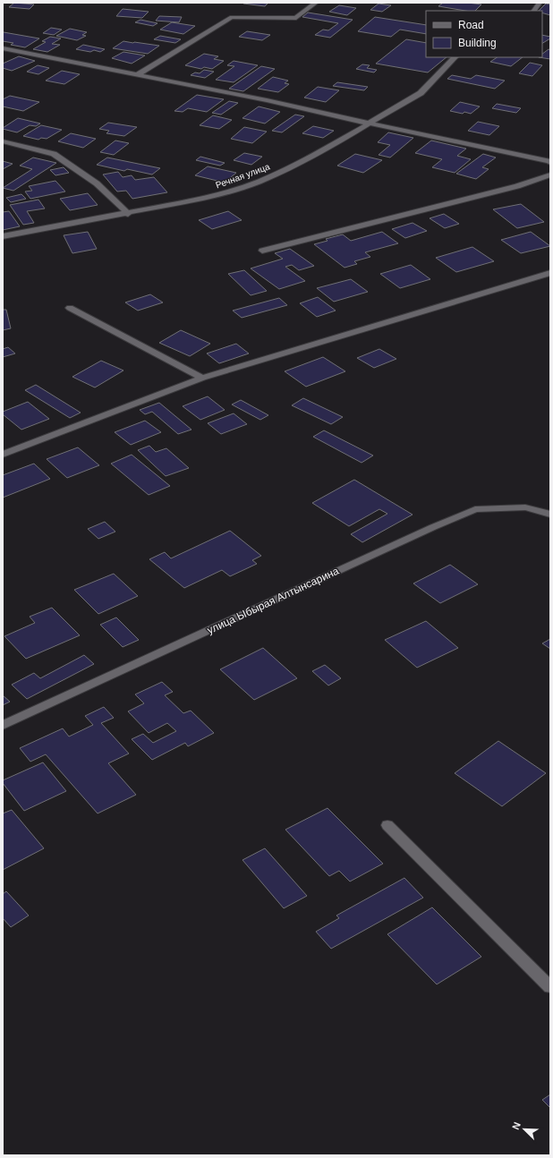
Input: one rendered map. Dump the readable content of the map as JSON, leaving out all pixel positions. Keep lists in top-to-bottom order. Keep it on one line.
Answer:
{"streets":{"street":["Речная улица","улица Ыбырая Алтынсарина"]},"legend":["Road","Building"],"north":"top left"}
